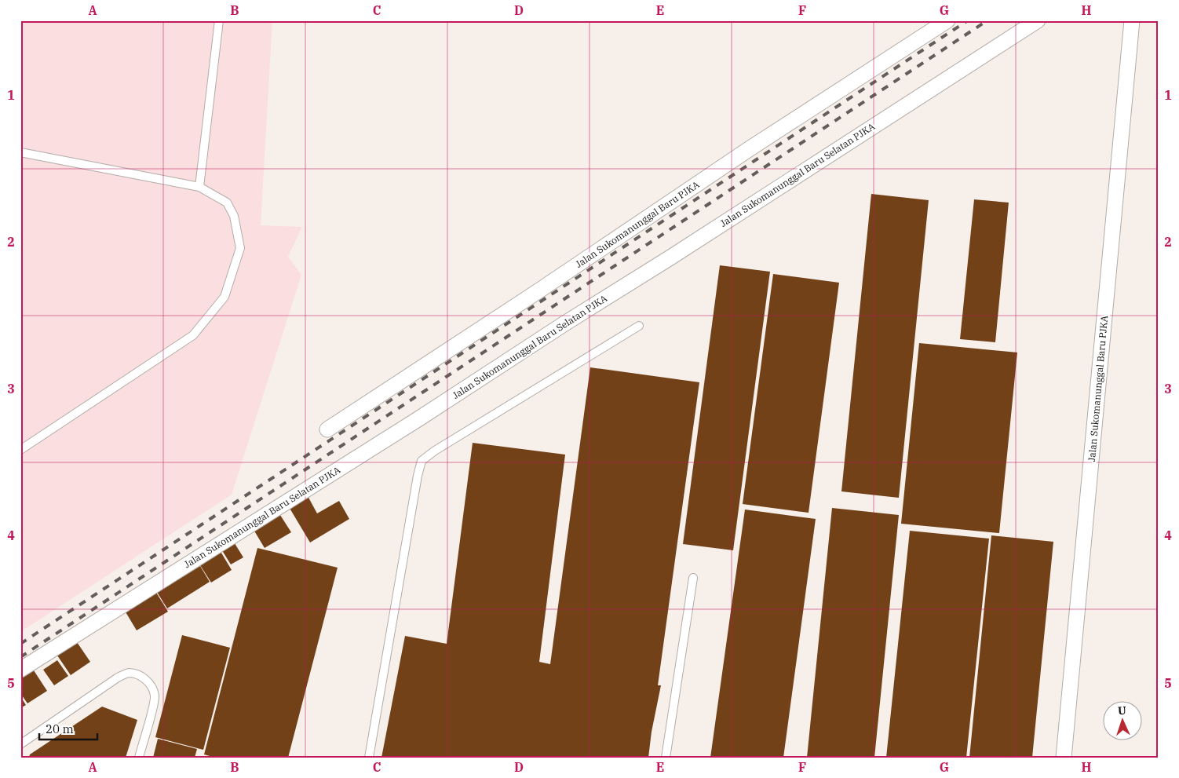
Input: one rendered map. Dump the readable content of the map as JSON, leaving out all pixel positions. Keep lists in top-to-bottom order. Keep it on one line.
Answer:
{"streets":{"street":["Jalan Sukomanunggal Baru Selatan PJKA","Jalan Sukomanunggal Baru PJKA"]},"scale_bar":"20 m","north":"top","grid":{"columns":["A","B","C","D","E","F","G","H"],"rows":["1","2","3","4","5"]}}
